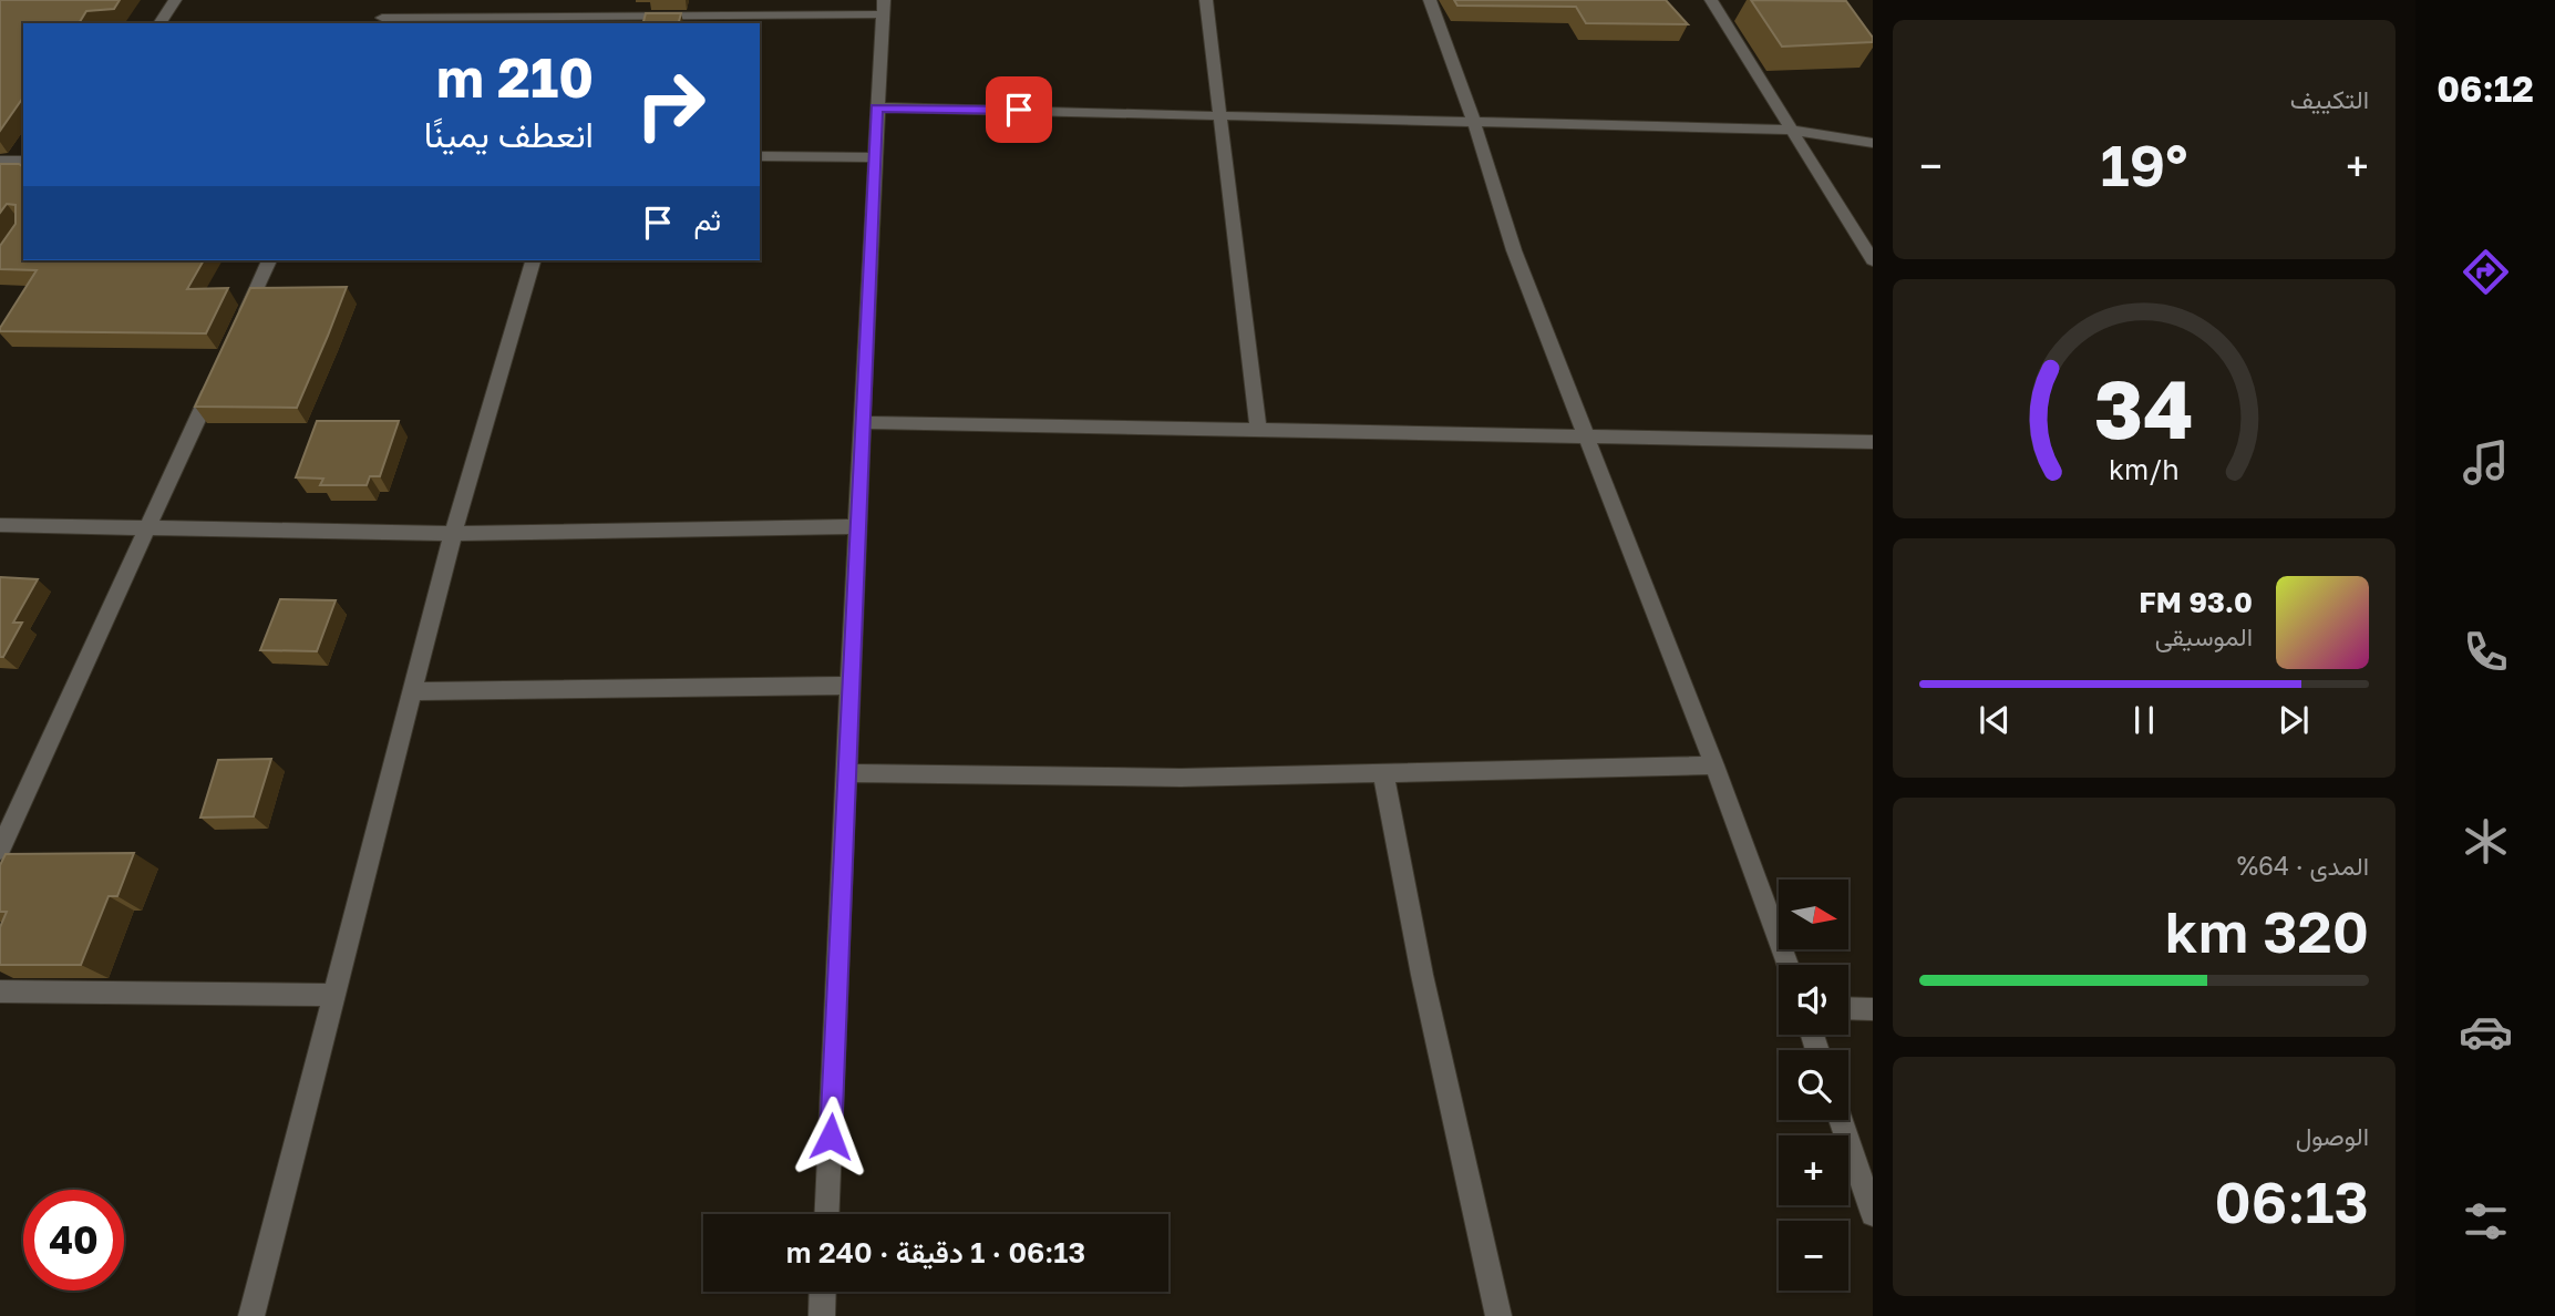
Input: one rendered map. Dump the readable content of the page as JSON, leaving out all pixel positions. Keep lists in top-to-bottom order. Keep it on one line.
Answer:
{"north":"right","page":{"tabs":"06:12","tile":["التكييف",["المدى · 64%","320 km"],["الوصول","06:13"]],"turn":["210 m","انعطف يمينًا"],"heat":["−","19°","+"],"then":"ثم","song":["93.0 FM","الموسيقى"],"map_buttons":["+","−"],"limit":"40","trip":"06:13 · 1 دقيقة · 240 m","gauge":["34","km/h"]}}
